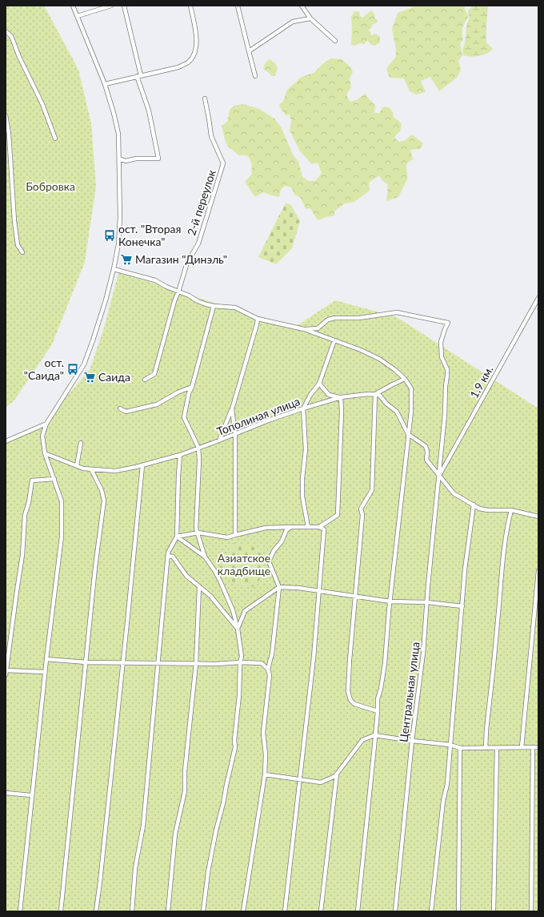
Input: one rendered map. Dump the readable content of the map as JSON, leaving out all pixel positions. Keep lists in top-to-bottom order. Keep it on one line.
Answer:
{"streets":{"street":["2-й переулок","1.9 км.","Тополиная улица","Центральная улица"]},"crossings":[["1.9 км.","Центральная улица"]],"parks":["Бобровка","Азиатское кладбище"],"places":{"bus stop":["ост. \"Вторая Конечка\"","ост. \"Саида\""],"supermarket":["Магазин \"Динэль\"","Саида"]}}
